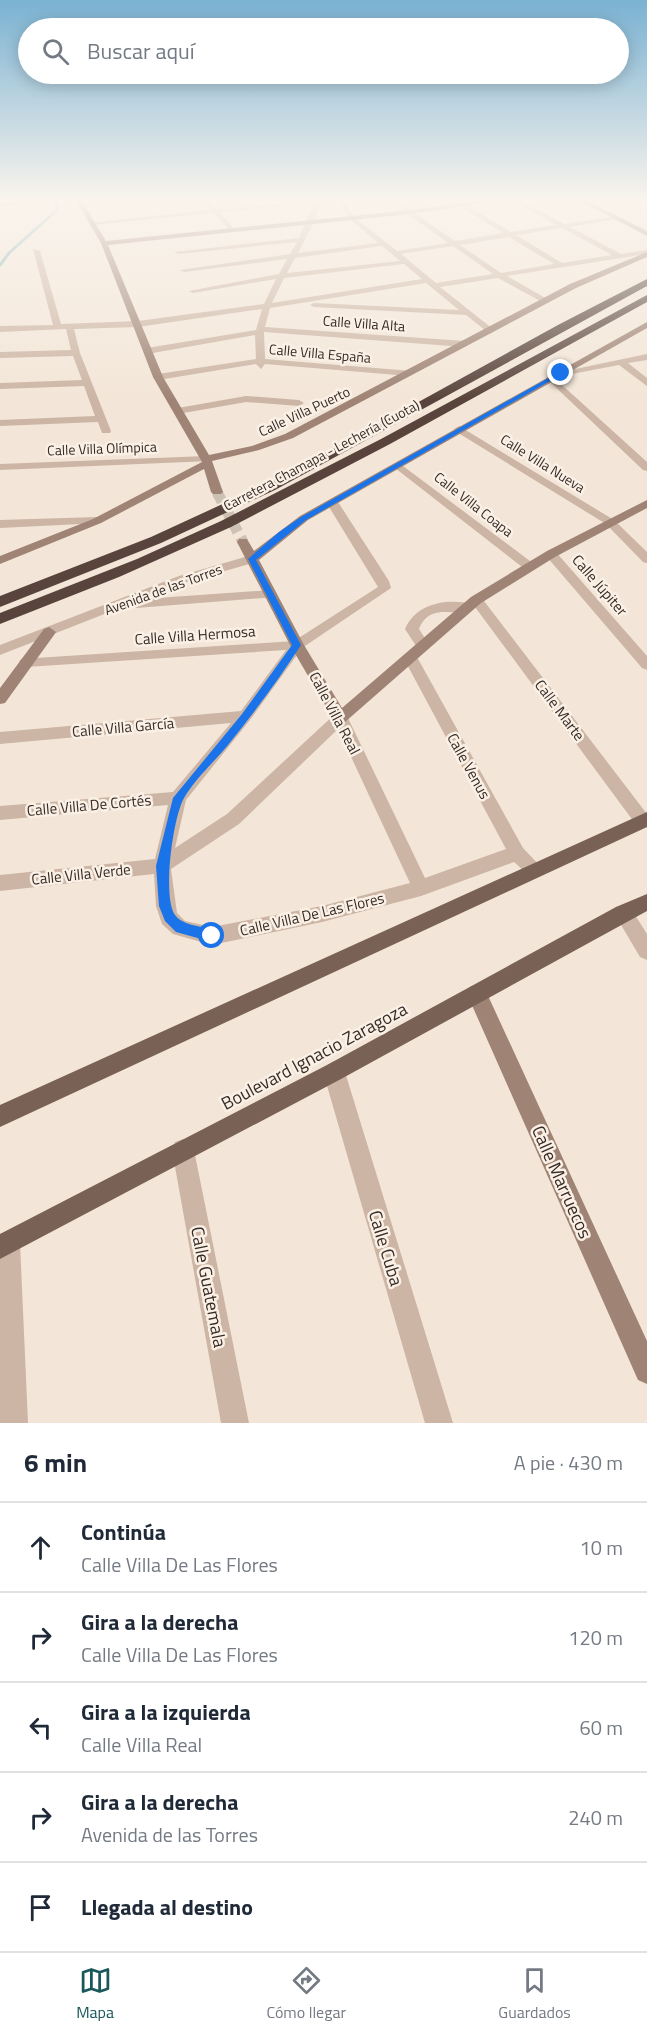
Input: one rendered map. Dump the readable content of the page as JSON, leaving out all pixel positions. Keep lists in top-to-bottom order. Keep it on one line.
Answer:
{"streets":{"highway":["Carretera Chamapa - Lechería (Cuota)"],"main road":["Boulevard Ignacio Zaragoza"],"street":["Calle Villa Alta","Calle Villa España","Calle Villa Puerto","Calle Villa Olímpica","Calle Villa Nueva","Calle Villa Coapa","Calle Júpiter","Avenida de las Torres","Calle Villa Hermosa","Calle Marte","Calle Villa Real","Calle Villa García","Calle Venus","Calle Villa De Cortés","Calle Villa Verde","Calle Villa De Las Flores","Calle Marruecos","Calle Cuba","Calle Guatemala"]},"crossings":[["Calle Villa Alta","Calle Villa Puerto"],["Calle Villa España","Calle Villa Puerto"],["Calle Villa Puerto","Calle Villa Olímpica"],["Calle Villa Nueva","Avenida de las Torres"],["Calle Villa Coapa","Avenida de las Torres"],["Avenida de las Torres","Calle Villa Hermosa"],["Avenida de las Torres","Calle Villa Real"],["Calle Villa Hermosa","Calle Villa Real"],["Calle Villa Hermosa","Calle Villa De Las Flores"],["Calle Villa Real","Calle Villa De Las Flores"],["Calle Villa García","Calle Villa De Las Flores"],["Calle Venus","Calle Villa De Las Flores"],["Calle Villa De Cortés","Calle Villa De Las Flores"],["Calle Villa Verde","Calle Villa De Las Flores"],["Boulevard Ignacio Zaragoza","Calle Marruecos"],["Boulevard Ignacio Zaragoza","Calle Cuba"],["Boulevard Ignacio Zaragoza","Calle Guatemala"]],"page":{"search":"Buscar aquí","heading":["6 min","A pie · 430 m"],"list":[["Continúa","Calle Villa De Las Flores","10 m"],["Gira a la derecha","Calle Villa De Las Flores","120 m"],["Gira a la izquierda","Calle Villa Real","60 m"],["Gira a la derecha","Avenida de las Torres","240 m"],"Llegada al destino"],"nav":["Mapa","Cómo llegar","Guardados"]}}
